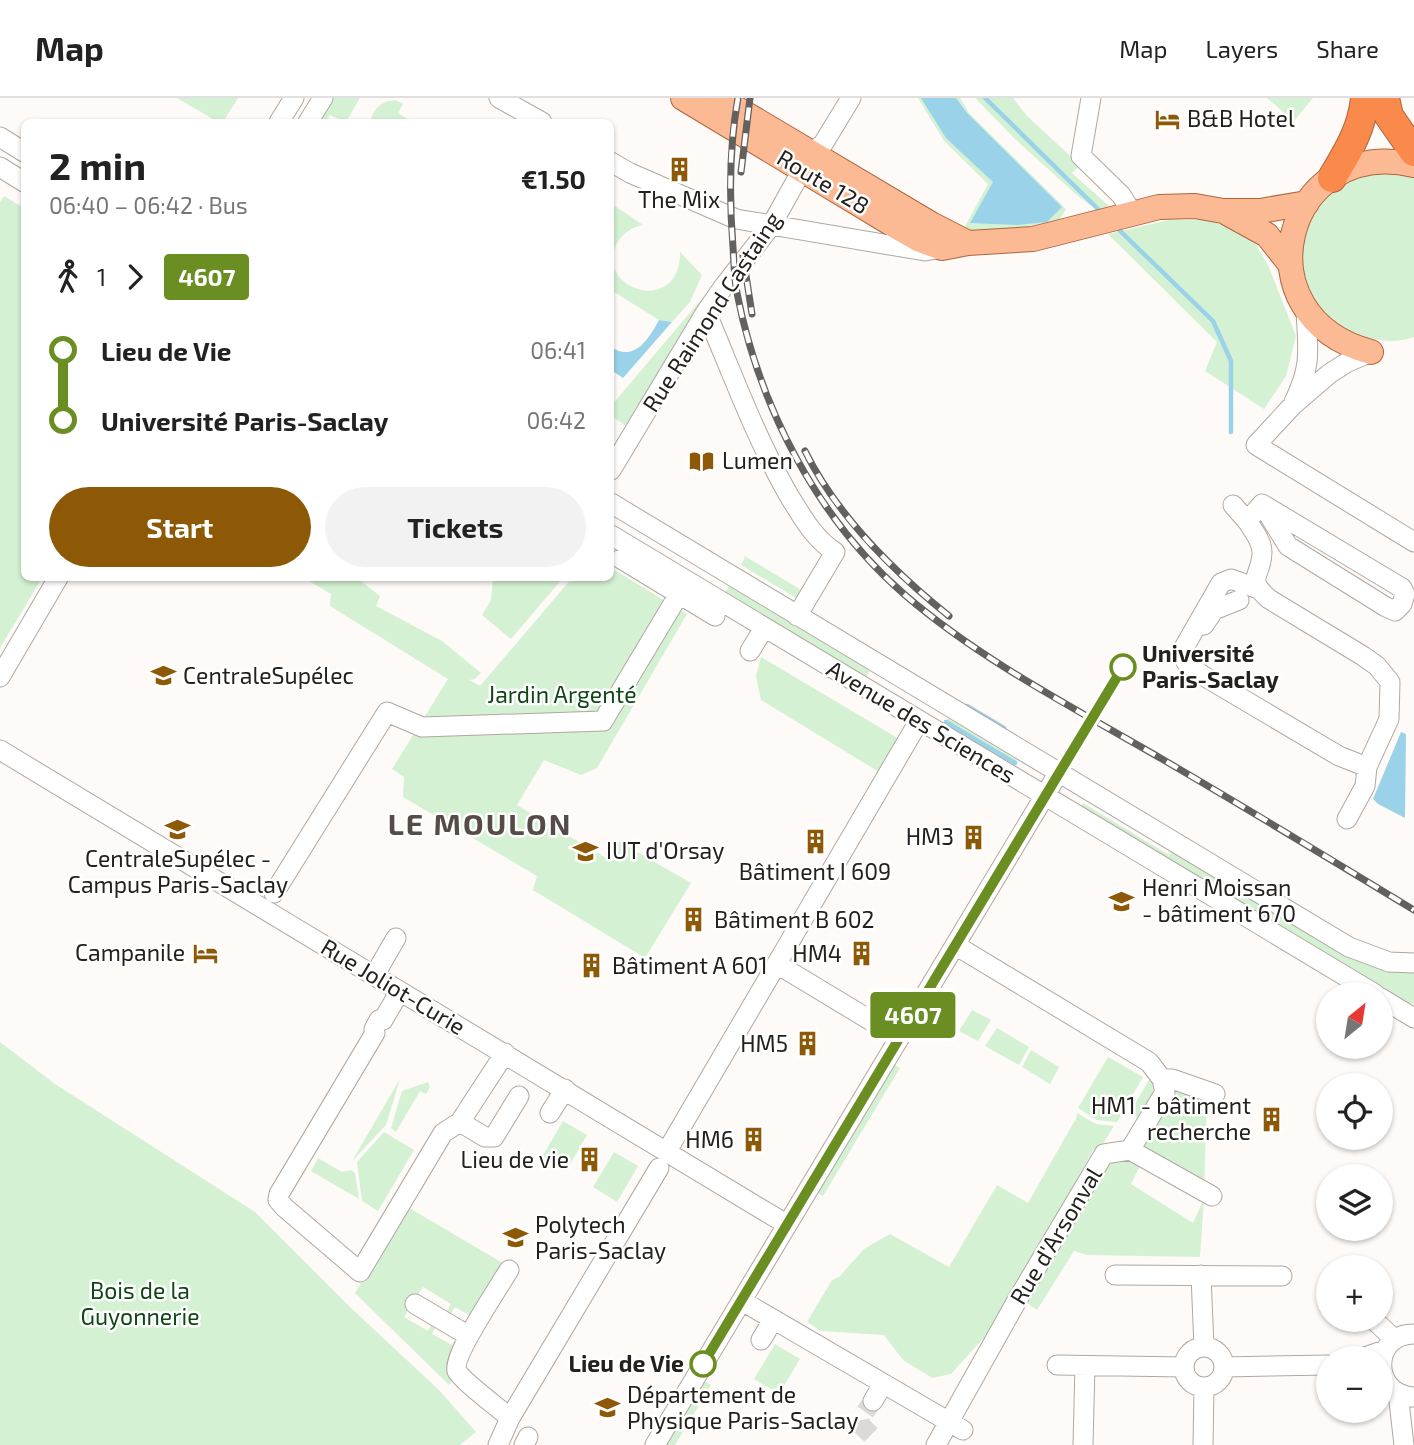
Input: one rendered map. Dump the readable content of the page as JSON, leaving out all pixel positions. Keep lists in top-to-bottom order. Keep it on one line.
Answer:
{"streets":{"main road":["Route 128"],"street":["Rue Raimond Castaing","Avenue des Sciences","Rue Joliot-Curie","Rue d'Arsonval"]},"crossings":[["Route 128","Rue Raimond Castaing"]],"districts":["LE MOULON"],"parks":["Jardin Argenté","Bois de la Guyonnerie"],"places":{"hotel":["B&B Hotel","Campanile"],"building":["The Mix","HM3","Bâtiment I 609","Bâtiment B 602","HM4","Bâtiment A 601","HM5","HM1 - bâtiment recherche","HM6","Lieu de vie"],"library":["Lumen"],"other":["Université Paris-Saclay","Lieu de Vie"],"school or university":["CentraleSupélec","CentraleSupélec - Campus Paris-Saclay","IUT d'Orsay","Henri Moissan - bâtiment 670","Polytech Paris-Saclay","Département de Physique Paris-Saclay"]},"lines":["bus line 4607"],"north":"top right","page":{"header":"Map","nav":["Map","Layers","Share"],"on_map":"4607","heading":["2 min","06:40 – 06:42 · Bus","€1.50"],"legs":["1","4607"],"list":[{"name":"Lieu de Vie","value":"06:41"},{"name":"Université Paris-Saclay","value":"06:42"}],"buttons":["Start","Tickets"],"map_buttons":["+","−"]}}
